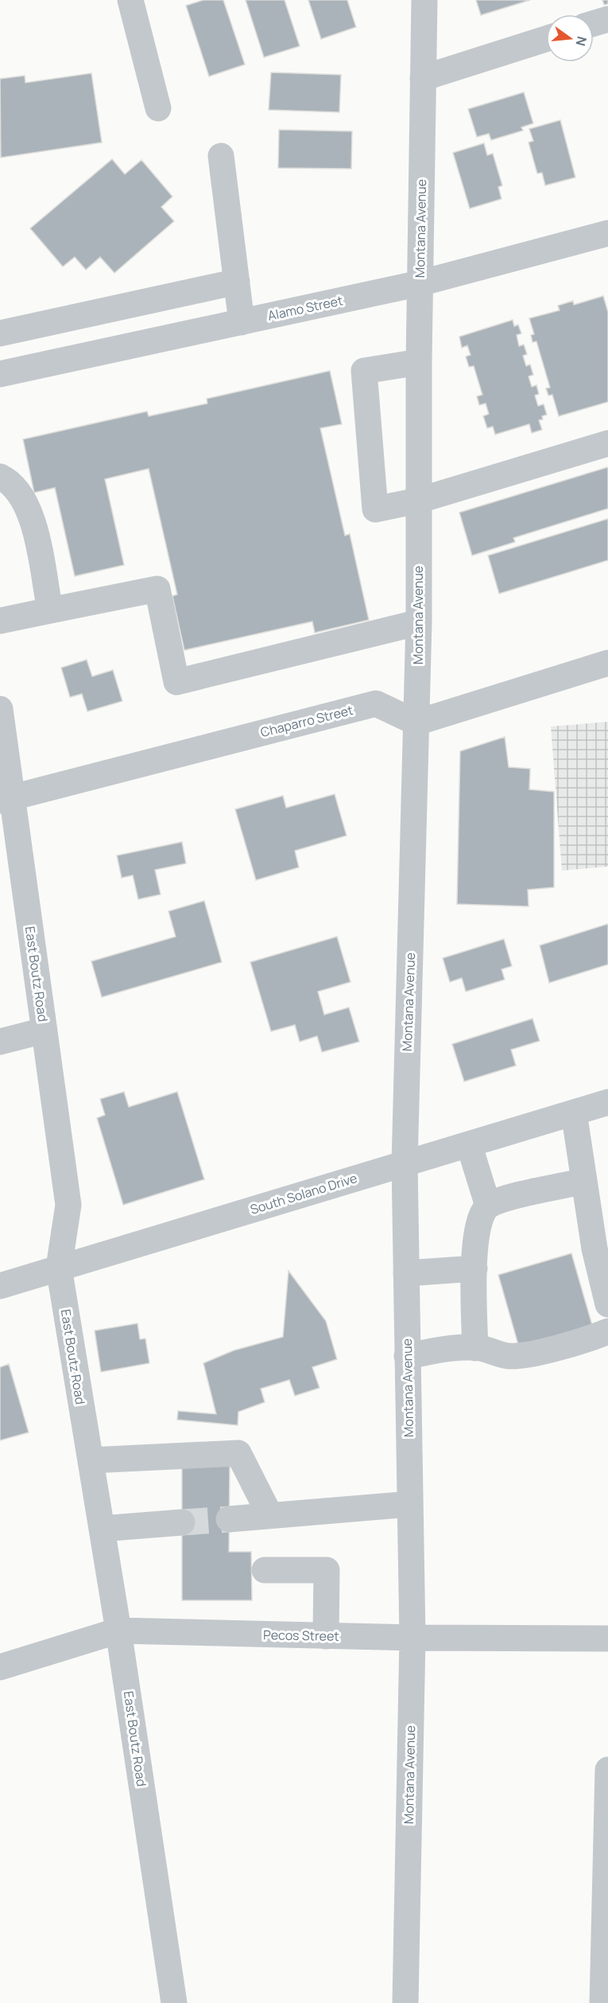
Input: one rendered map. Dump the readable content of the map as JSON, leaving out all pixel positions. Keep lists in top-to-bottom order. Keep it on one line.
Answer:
{"streets":{"street":["Montana Avenue","Alamo Street","Chaparro Street","East Boutz Road","South Solano Drive","Pecos Street"]},"crossings":[["Montana Avenue","Alamo Street"],["Montana Avenue","Chaparro Street"],["Montana Avenue","South Solano Drive"],["Montana Avenue","Pecos Street"],["Chaparro Street","East Boutz Road"],["East Boutz Road","South Solano Drive"],["East Boutz Road","Pecos Street"]],"north":"right"}
